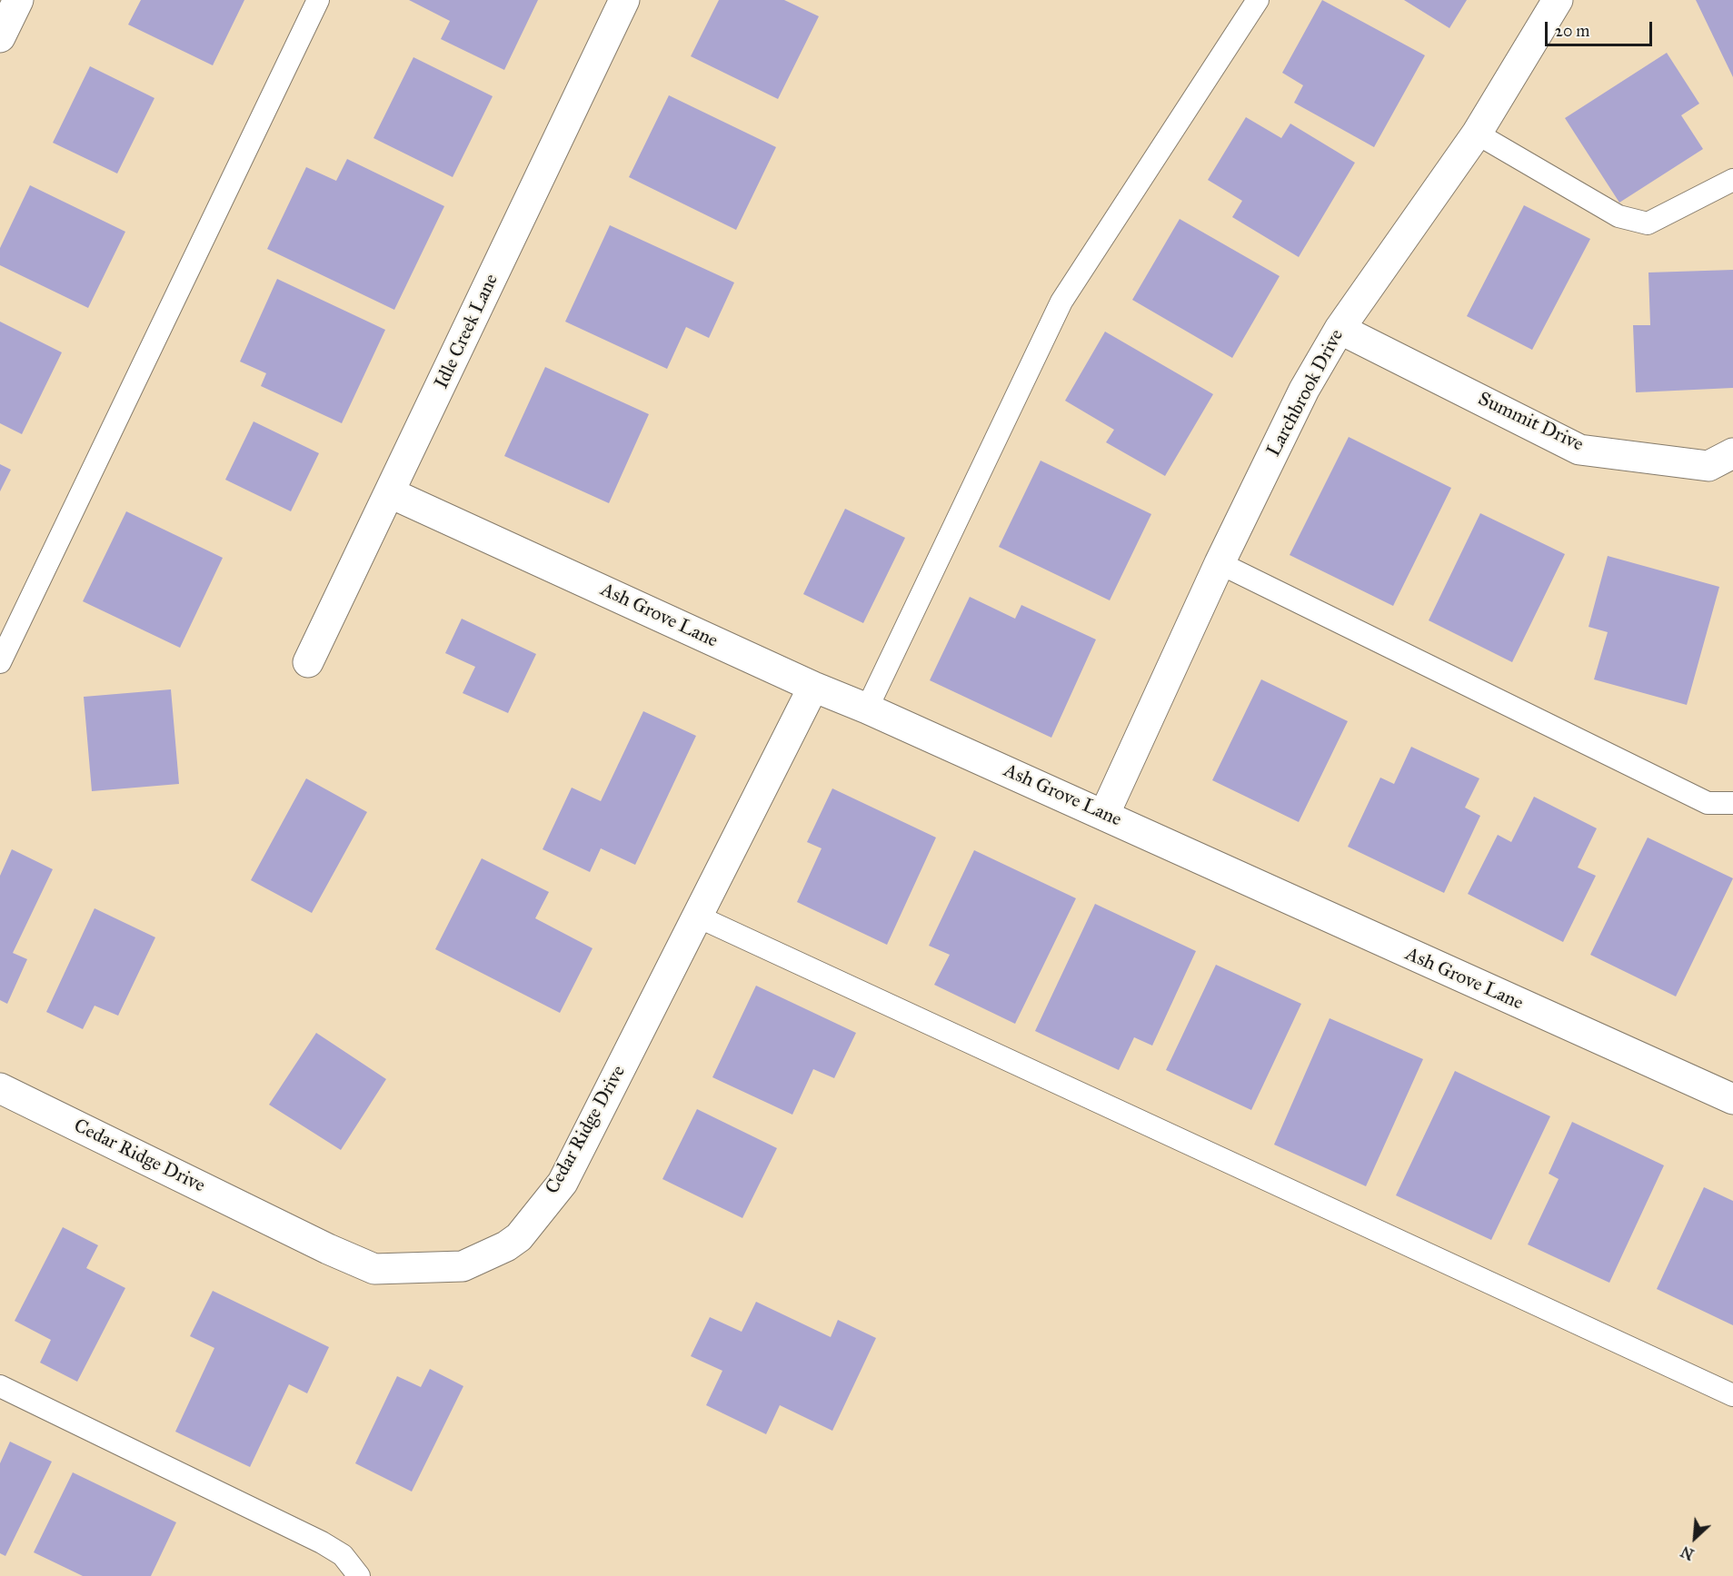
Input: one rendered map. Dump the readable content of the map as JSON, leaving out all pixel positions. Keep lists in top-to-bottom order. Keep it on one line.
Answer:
{"streets":{"street":["Idle Creek Lane","Larchbrook Drive","Summit Drive","Ash Grove Lane","Cedar Ridge Drive"]},"crossings":[["Idle Creek Lane","Ash Grove Lane"],["Larchbrook Drive","Summit Drive"],["Larchbrook Drive","Ash Grove Lane"],["Ash Grove Lane","Cedar Ridge Drive"]],"scale_bar":"20 m","north":"bottom left"}
